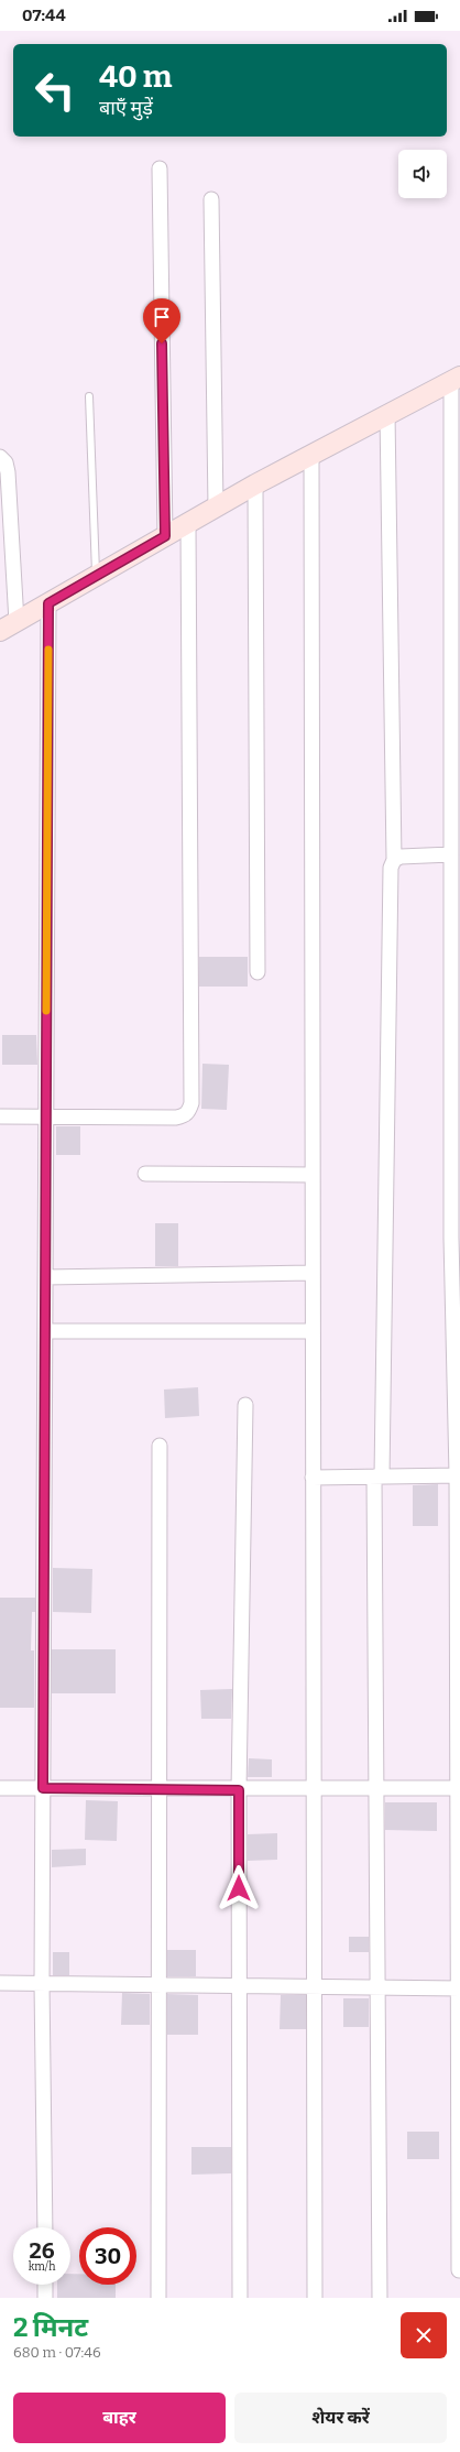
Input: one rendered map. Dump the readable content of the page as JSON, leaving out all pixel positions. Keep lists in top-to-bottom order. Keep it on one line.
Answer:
{"page":{"status":"07:44","turn":["40 m","बाएँ मुड़ें"],"speed":"26 km/h","limit":"30","heading":["2 मिनट","680 m · 07:46"],"buttons":["बाहर","शेयर करें"]}}
